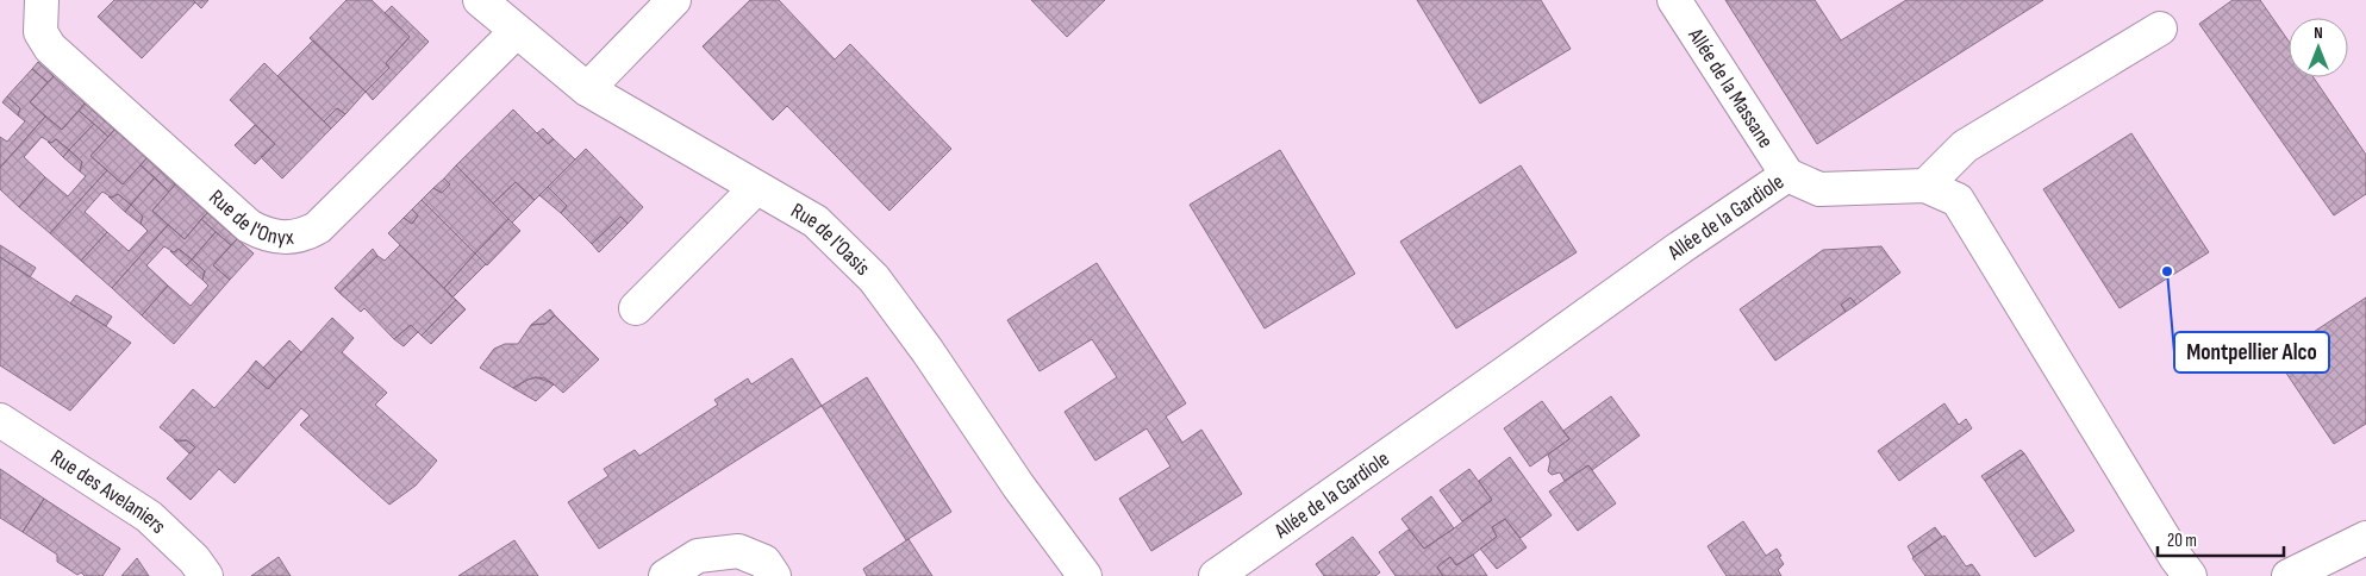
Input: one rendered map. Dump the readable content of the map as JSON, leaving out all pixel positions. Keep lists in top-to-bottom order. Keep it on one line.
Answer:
{"streets":{"street":["Allée de la Massane","Rue de l'Onyx","Allée de la Gardiole","Rue de l'Oasis","Rue des Avelaniers"]},"crossings":[["Allée de la Massane","Allée de la Gardiole"],["Rue de l'Onyx","Rue de l'Oasis"]],"places":["Montpellier Alco"],"scale_bar":"20 m","north":"top"}
